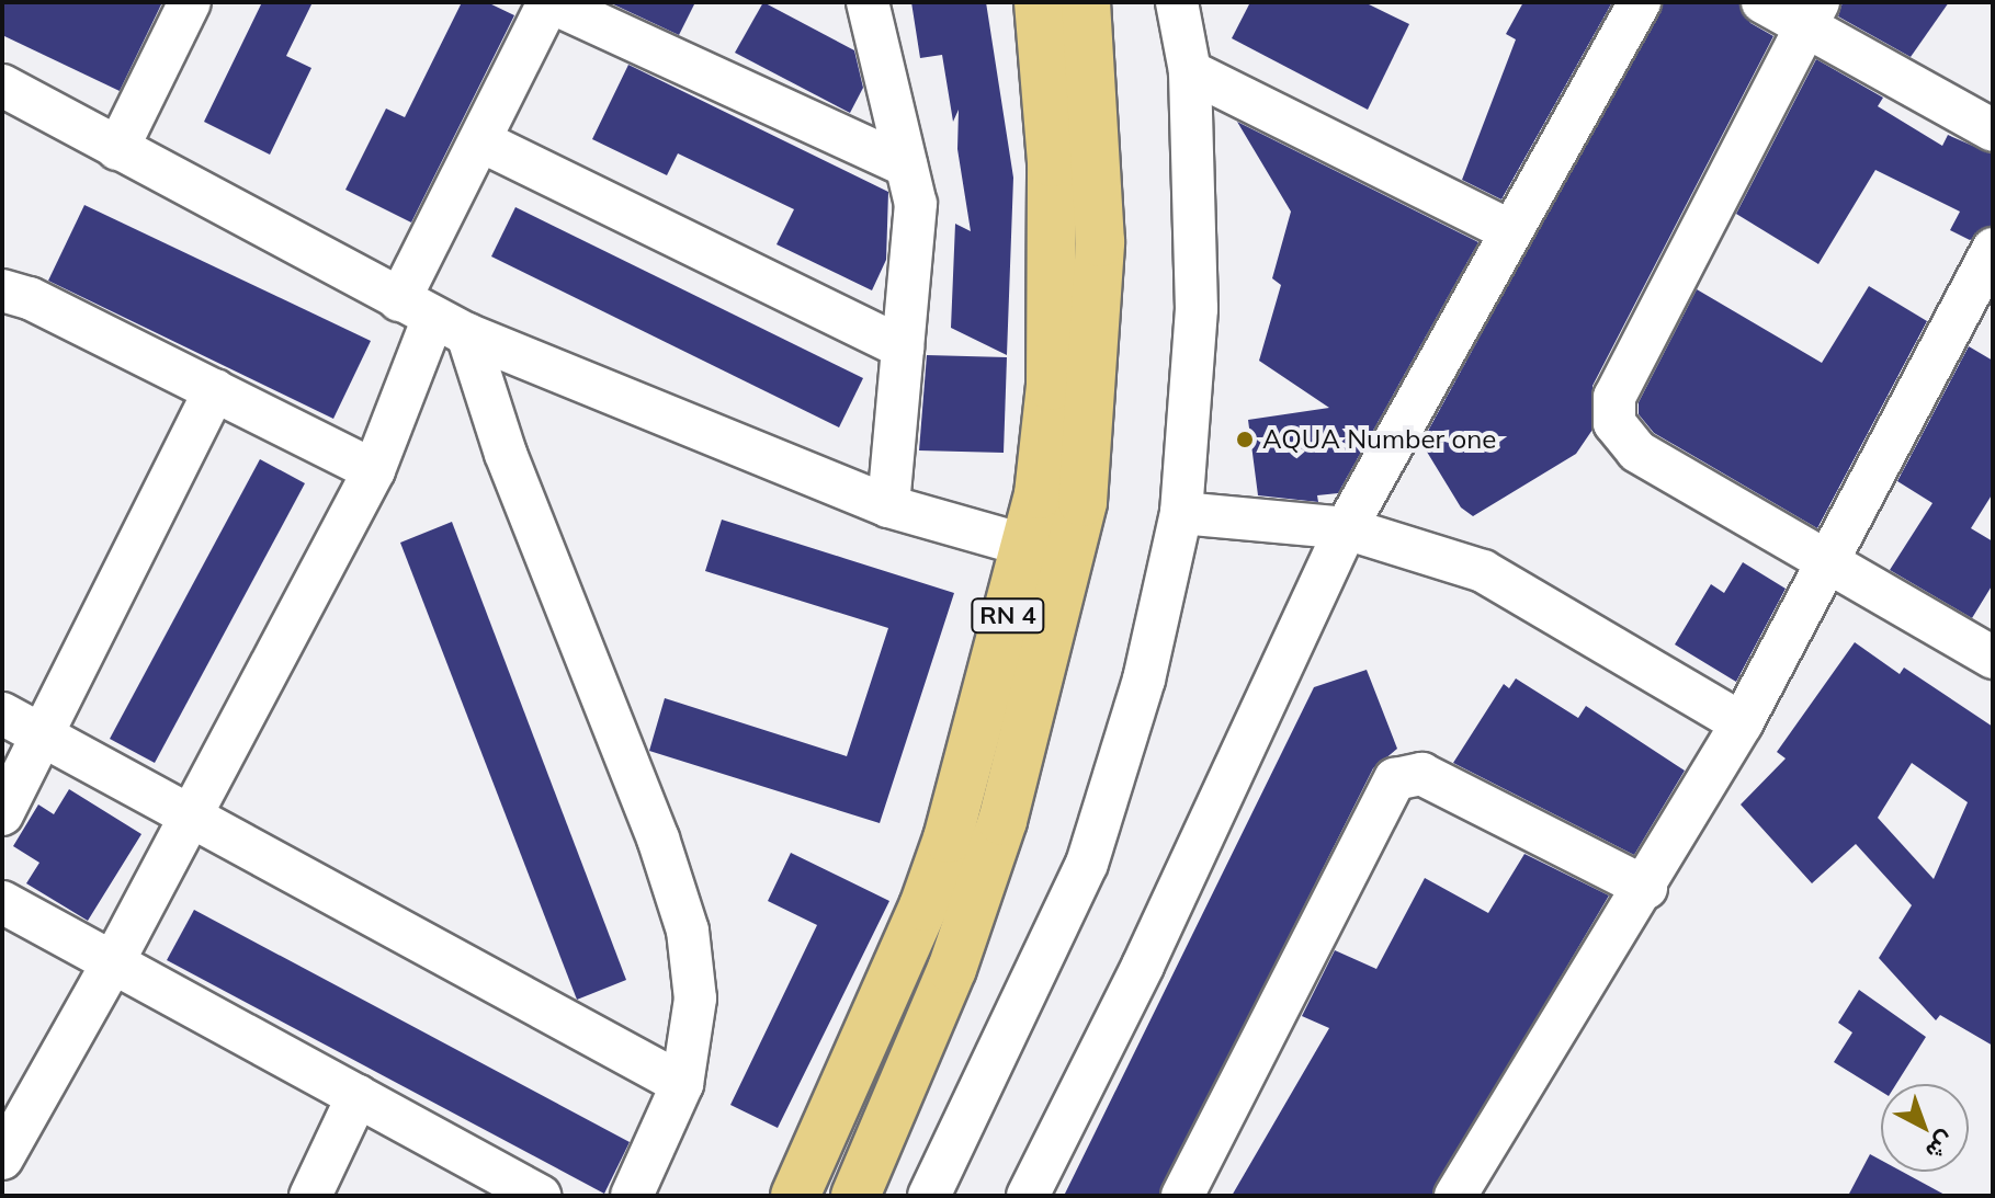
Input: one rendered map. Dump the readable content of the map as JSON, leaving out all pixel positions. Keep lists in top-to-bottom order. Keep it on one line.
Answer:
{"streets":{"highway":["RN 4"]},"places":["AQUA Number one"],"north":"bottom right"}
